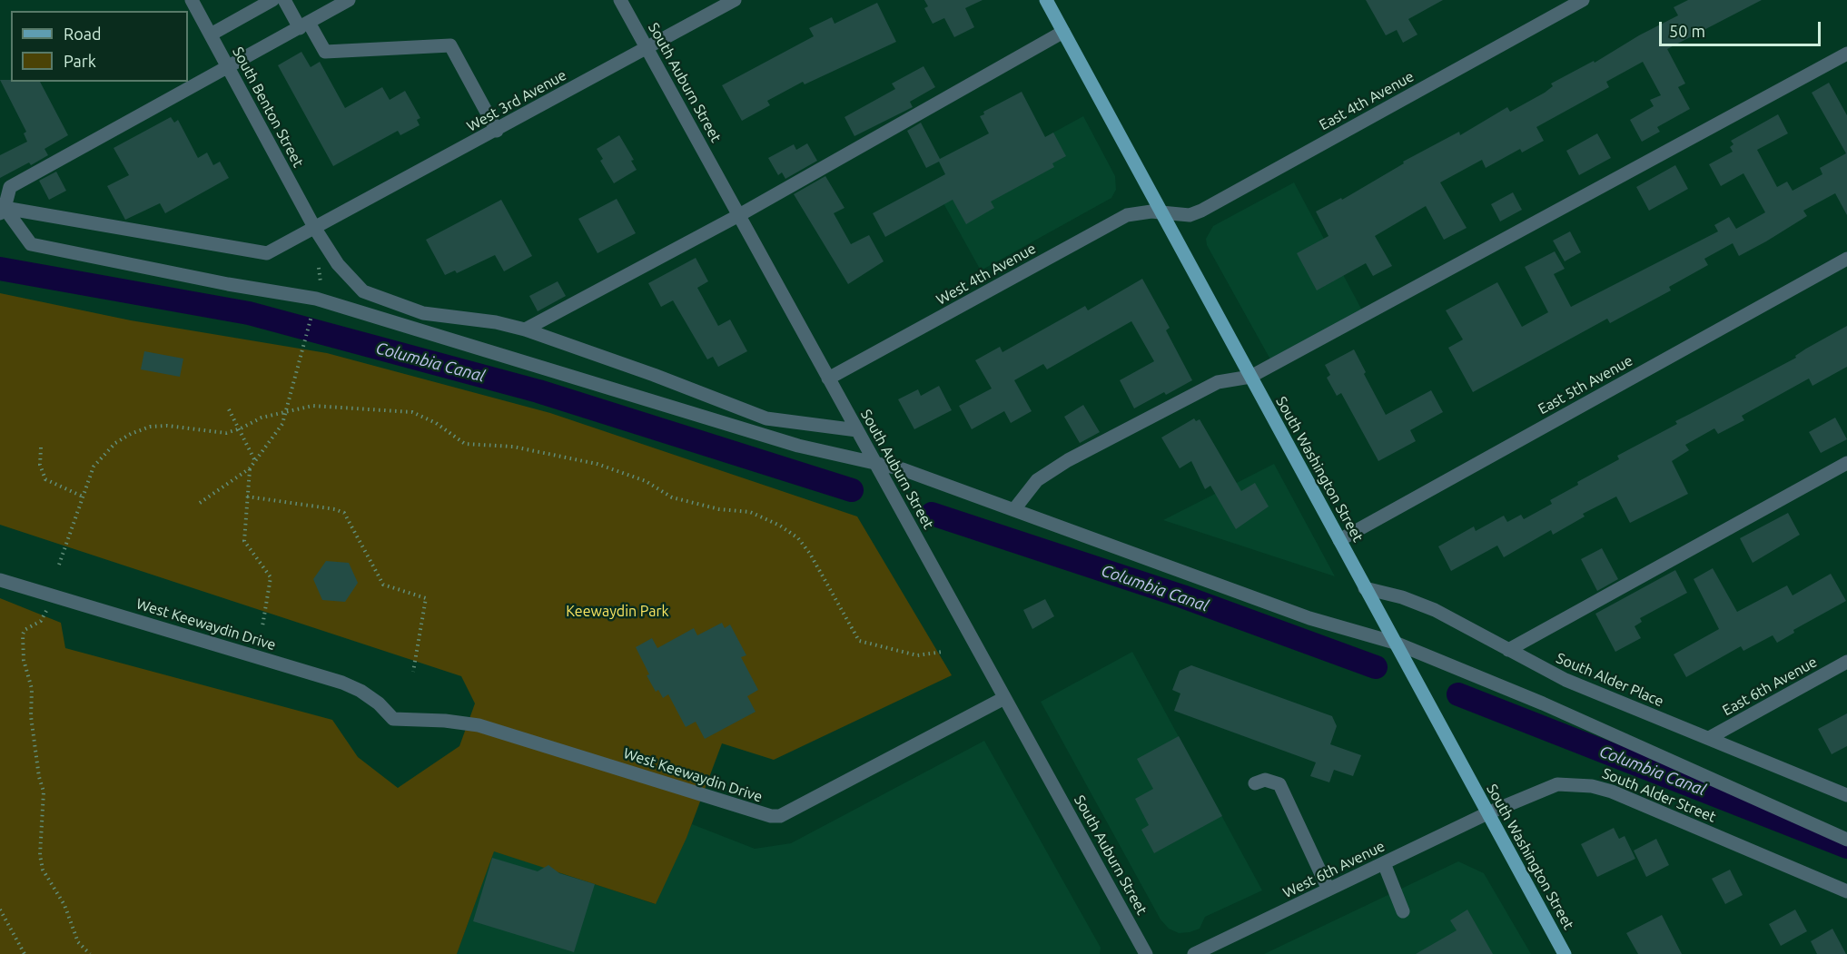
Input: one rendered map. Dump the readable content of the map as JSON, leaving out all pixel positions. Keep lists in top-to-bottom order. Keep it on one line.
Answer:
{"streets":{"main road":["South Washington Street"],"street":["South Auburn Street","West 3rd Avenue","East 4th Avenue","South Benton Street","West 4th Avenue","East 5th Avenue","West Keewaydin Drive","South Alder Place","East 6th Avenue","South Alder Street","West 6th Avenue"]},"crossings":[["South Auburn Street","West 3rd Avenue"],["South Auburn Street","South Benton Street"],["South Auburn Street","West 4th Avenue"],["South Auburn Street","West Keewaydin Drive"],["West 3rd Avenue","South Benton Street"],["East 4th Avenue","West 4th Avenue"],["East 4th Avenue","South Washington Street"],["West 4th Avenue","South Washington Street"],["East 5th Avenue","South Washington Street"],["South Washington Street","South Alder Place"],["South Washington Street","South Alder Street"],["South Washington Street","West 6th Avenue"],["South Alder Place","East 6th Avenue"],["South Alder Street","West 6th Avenue"]],"water":["Columbia Canal"],"parks":["Keewaydin Park"],"legend":["Road","Park"],"scale_bar":"50 m"}
